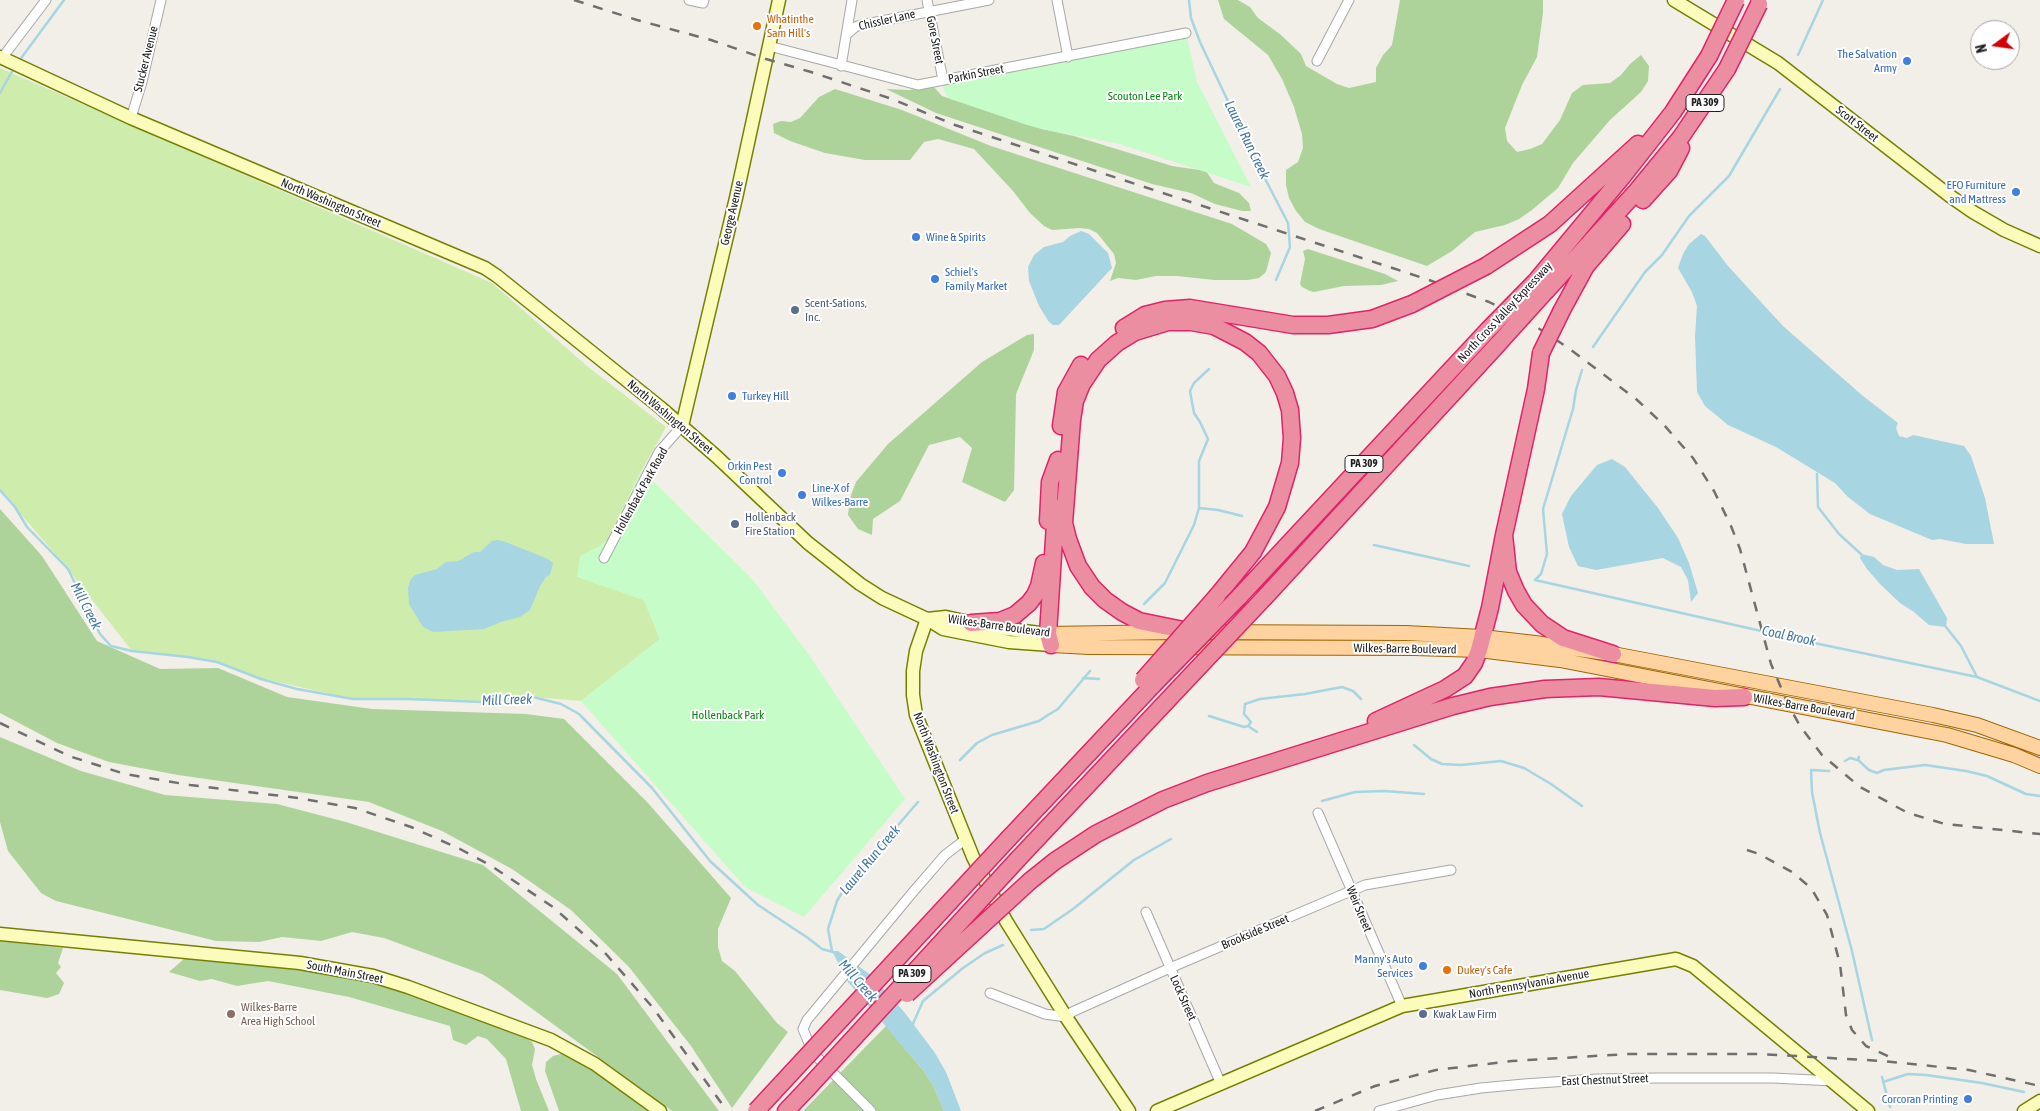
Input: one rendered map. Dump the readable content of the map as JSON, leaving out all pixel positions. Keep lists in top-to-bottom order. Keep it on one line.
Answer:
{"streets":{"highway":["PA 309","North Cross Valley Expressway"],"main road":["Wilkes-Barre Boulevard"],"street":["Chissler Lane","Gore Street","Stucker Avenue","Parkin Street","Scott Street","North Washington Street","George Avenue","Hollenback Park Road","Weir Street","Brookside Street","South Main Street","North Pennsylvania Avenue","Lock Street","East Chestnut Street"]},"crossings":[["Chissler Lane","Gore Street"],["Gore Street","Parkin Street"],["Stucker Avenue","North Washington Street"],["Parkin Street","George Avenue"],["PA 309","North Cross Valley Expressway"],["North Washington Street","George Avenue"],["North Washington Street","Hollenback Park Road"],["North Washington Street","Wilkes-Barre Boulevard"],["North Washington Street","Brookside Street"],["George Avenue","Hollenback Park Road"],["Weir Street","Brookside Street"],["Weir Street","North Pennsylvania Avenue"],["Brookside Street","Lock Street"],["North Pennsylvania Avenue","Lock Street"],["North Pennsylvania Avenue","East Chestnut Street"]],"water":["Laurel Run Creek","Mill Creek","Coal Brook"],"parks":["Scouton Lee Park","Hollenback Park"],"places":["Whatinthe Sam Hill's","The Salvation Army","EFO Furniture and Mattress","Wine & Spirits","Schiel's Family Market","Scent-Sations, Inc.","Turkey Hill","Orkin Pest Control","Line-X of Wilkes-Barre","Hollenback Fire Station","Manny's Auto Services","Dukey's Cafe","Wilkes-Barre Area High School","Kwak Law Firm","Corcoran Printing"],"north":"left"}
